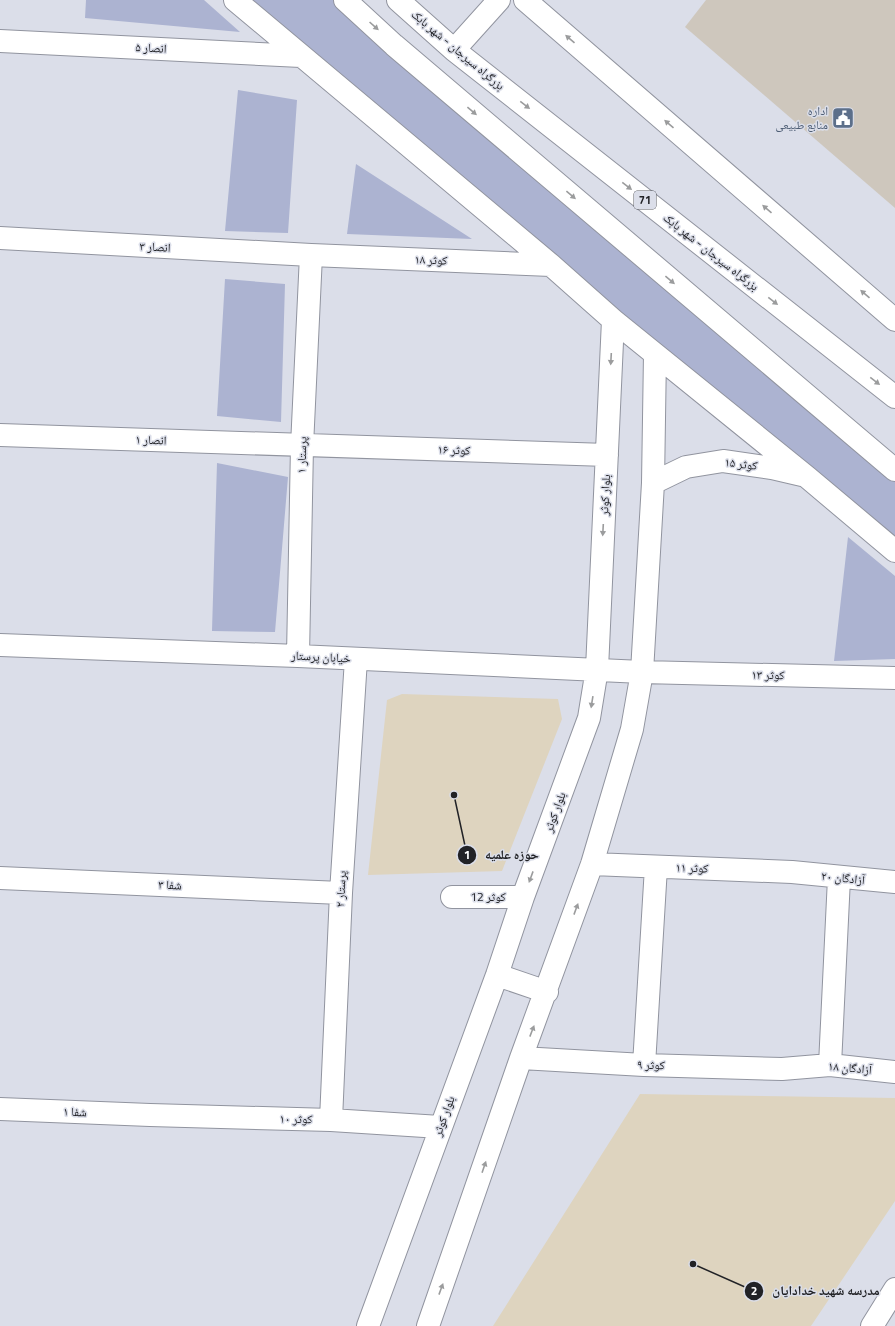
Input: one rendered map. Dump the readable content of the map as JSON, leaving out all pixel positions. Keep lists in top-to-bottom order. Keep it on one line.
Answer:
{"streets":{"main road":["انصار ۵","بزرگراه سیرجان - شهر بابک","71","انصار ۳","کوثر ۱۸","انصار ۱","کوثر ۱۶","پرستار ۱","کوثر ۱۵","بلوار کوثر","خیابان پرستار","کوثر ۱۳","کوثر ۱۱","آزادگان ۲۰","شفا ۳","پرستار ۲","کوثر 12","کوثر ۹","آزادگان ۱۸","شفا ۱","کوثر ۱۰"]},"crossings":[["انصار ۳","کوثر ۱۸"],["انصار ۳","پرستار ۱"],["کوثر ۱۸","پرستار ۱"],["انصار ۱","کوثر ۱۶"],["انصار ۱","پرستار ۱"],["کوثر ۱۶","پرستار ۱"],["کوثر ۱۶","بلوار کوثر"],["پرستار ۱","خیابان پرستار"],["بلوار کوثر","خیابان پرستار"],["بلوار کوثر","کوثر 12"],["بلوار کوثر","کوثر ۱۰"],["خیابان پرستار","کوثر ۱۳"],["خیابان پرستار","پرستار ۲"],["کوثر ۱۱","آزادگان ۲۰"],["شفا ۳","پرستار ۲"],["پرستار ۲","کوثر ۱۰"],["کوثر ۹","آزادگان ۱۸"],["شفا ۱","کوثر ۱۰"]],"places":{"public building":["اداره منابع طبیعی"],"other":["حوزه علمیه","مدرسه شهید خدادایان"]}}
